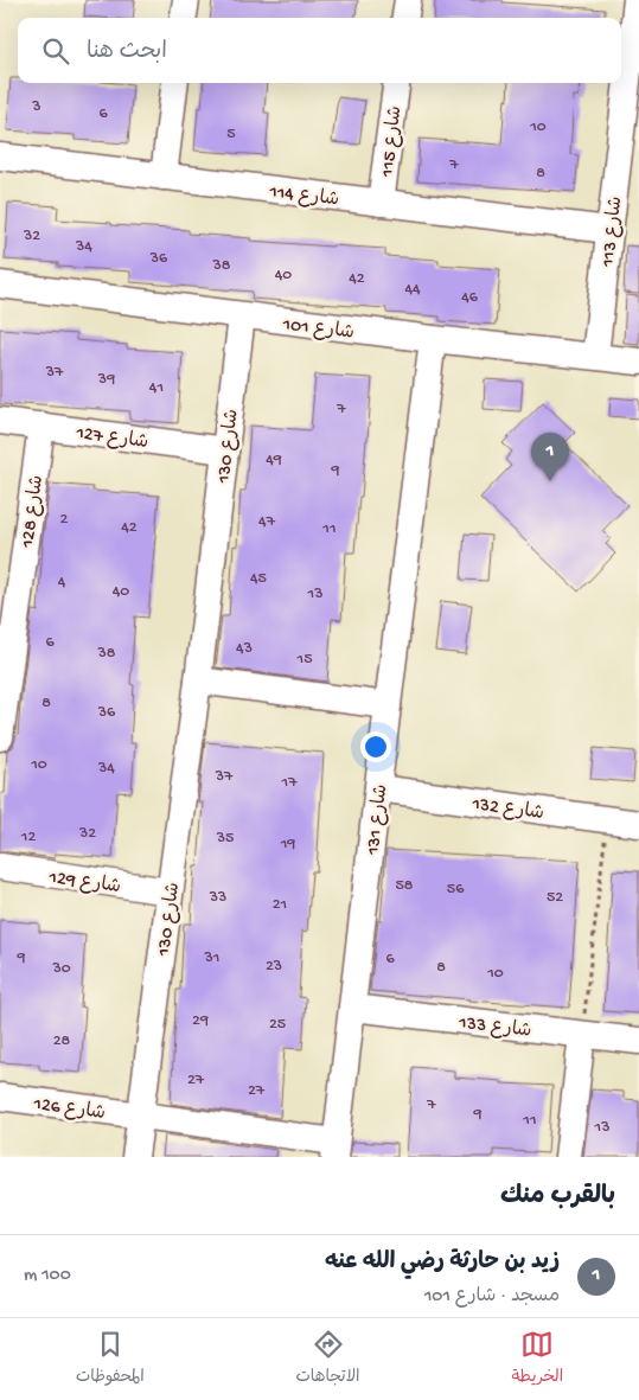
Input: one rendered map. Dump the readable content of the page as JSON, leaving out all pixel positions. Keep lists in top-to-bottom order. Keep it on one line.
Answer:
{"streets":{"street":["شارع 115","شارع 114","شارع 113","شارع 101","شارع 127","شارع 130","شارع 128","شارع 132","شارع 131","شارع 129","شارع 133","شارع 126"]},"crossings":[["شارع 115","شارع 114"],["شارع 114","شارع 113"],["شارع 113","شارع 101"],["شارع 101","شارع 130"],["شارع 101","شارع 131"],["شارع 127","شارع 130"],["شارع 127","شارع 128"],["شارع 130","شارع 129"],["شارع 130","شارع 126"],["شارع 132","شارع 131"],["شارع 131","شارع 133"],["شارع 131","شارع 126"]],"house_numbers":["3","6","10","5","7","8","32","34","36","38","40","42","44","46","37","39","41","7","49","9","2","47","42","11","45","4","40","13","6","43","38","15","8","36","10","34","37","17","32","12","35","19","58","56","33","52","21","9","31","6","23","8","30","10","29","25","28","27","27","7","9","11","13"],"page":{"search":"ابحث هنا","pins":"1","heading":"بالقرب منك","list":[{"mark":"1","name":"زيد بن حارثة رضي الله عنه","note":"مسجد · شارع 101","value":"100 m"}],"nav":["الخريطة","الاتجاهات","المحفوظات"]}}
